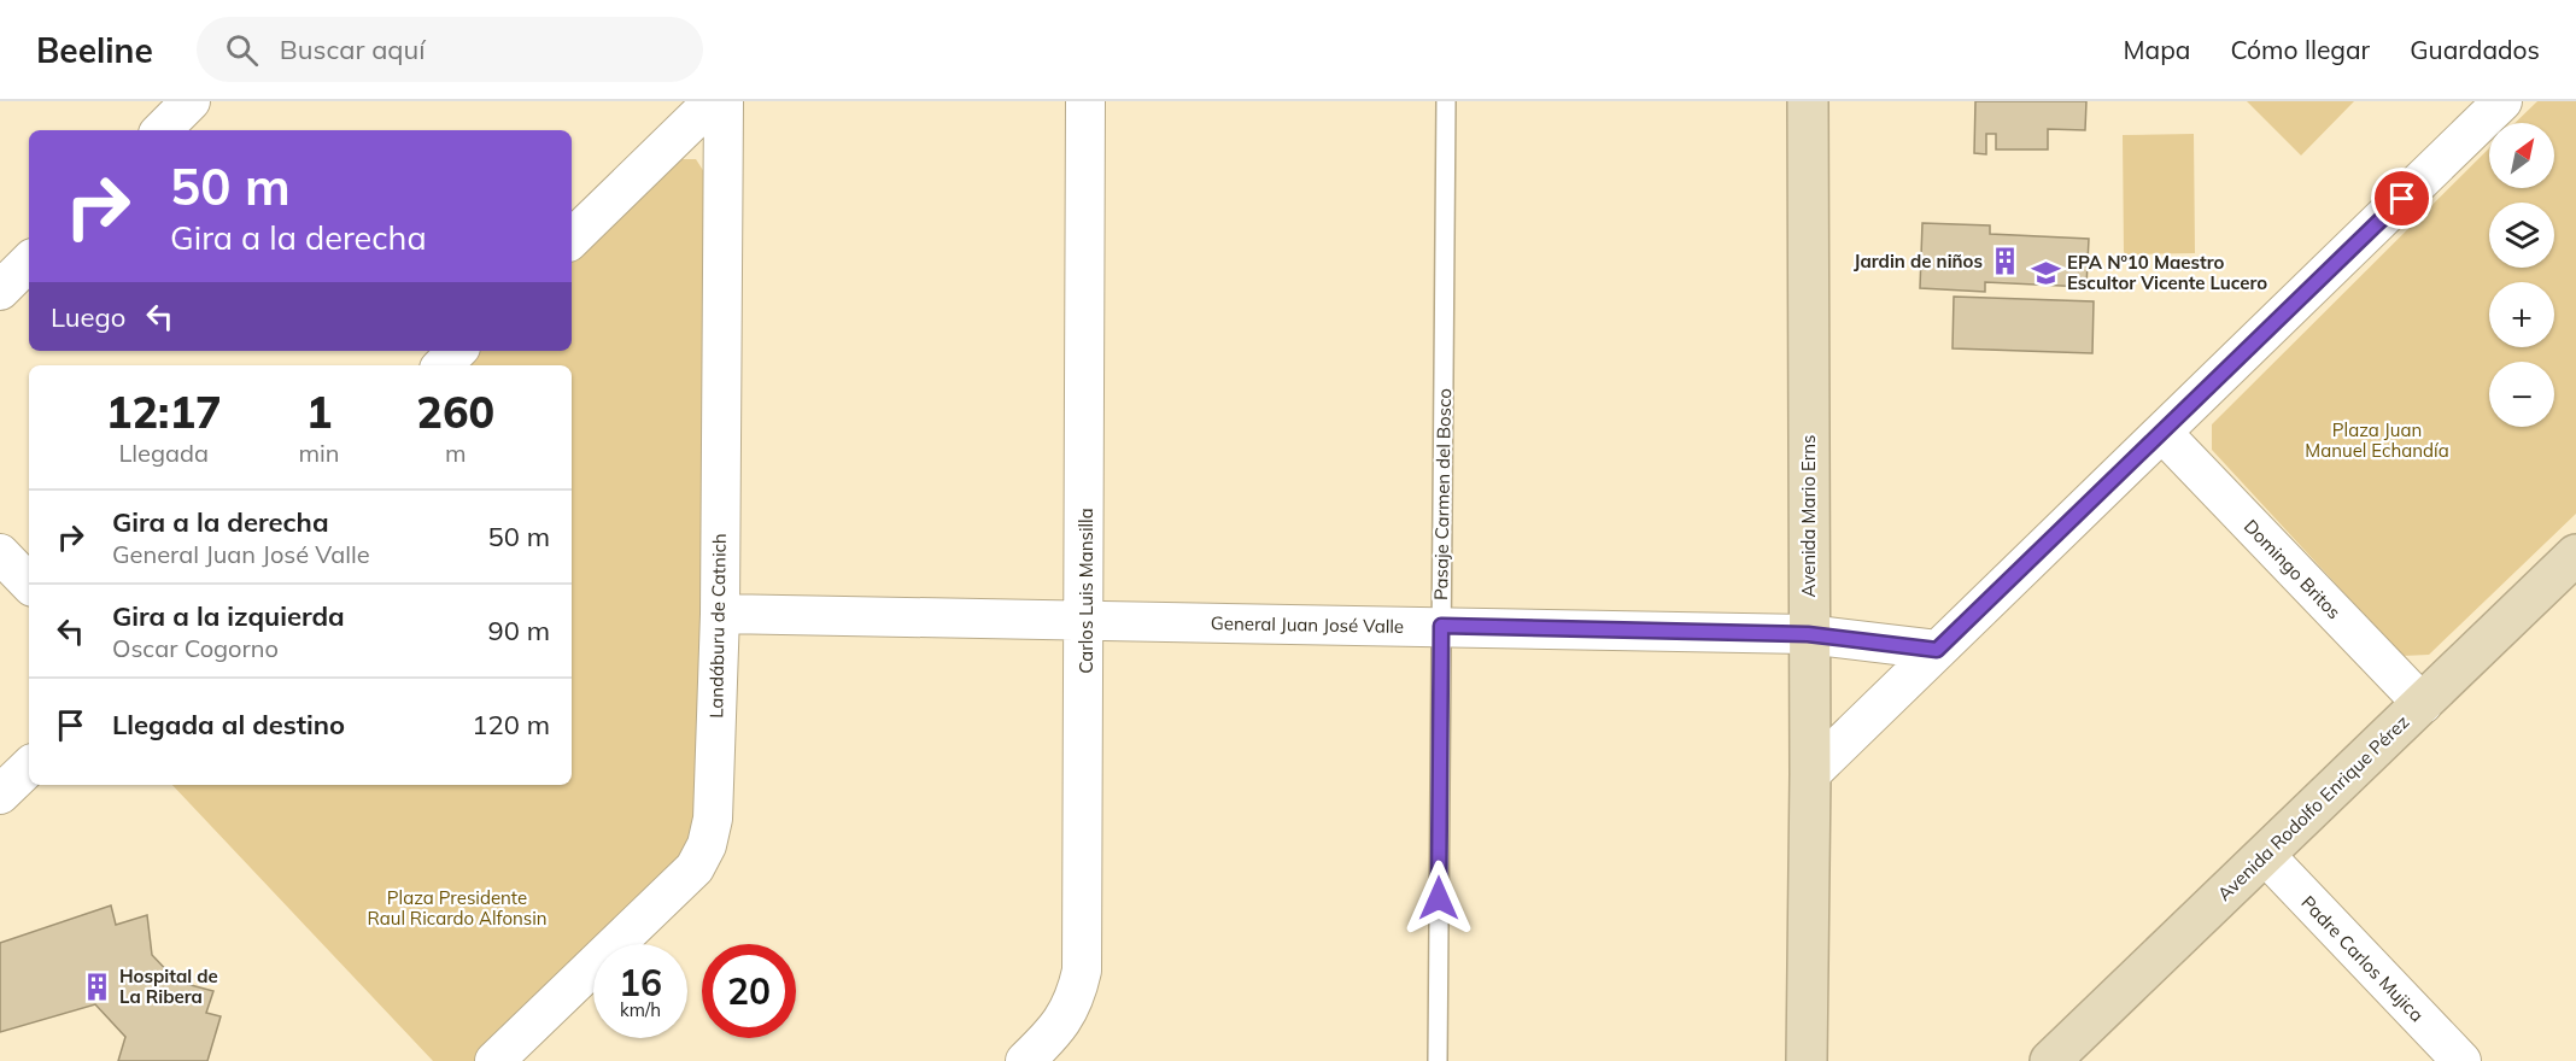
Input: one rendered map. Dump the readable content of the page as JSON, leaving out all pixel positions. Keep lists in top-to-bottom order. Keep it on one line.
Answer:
{"streets":{"street":["Avenida Mario Erns","Domingo Britos","Carlos Luis Mansilla","General Juan José Valle","Landáburu de Catnich","Avenida Rodolfo Enrique Pérez","Padre Carlos Mujica"],"lane":["Pasaje Carmen del Bosco"]},"crossings":[["Pasaje Carmen del Bosco","General Juan José Valle"],["Avenida Mario Erns","General Juan José Valle"],["Domingo Britos","Avenida Rodolfo Enrique Pérez"],["Carlos Luis Mansilla","General Juan José Valle"],["General Juan José Valle","Landáburu de Catnich"],["Avenida Rodolfo Enrique Pérez","Padre Carlos Mujica"]],"parks":["Plaza Juan Manuel Echandía","Plaza Presidente Raul Ricardo Alfonsin"],"places":{"building":["Jardin de niños","Hospital de La Ribera"],"school or university":["EPA Nº10 Maestro Escultor Vicente Lucero"]},"north":"top right","page":{"header":"Beeline","search":"Buscar aquí","nav":["Mapa","Cómo llegar","Guardados"],"map_buttons":["+","−"],"turn":["50 m","Gira a la derecha"],"then":"Luego","eta":["12:17","Llegada","1","min","260","m"],"list":[{"name":"Gira a la derecha","note":"General Juan José Valle","value":"50 m"},{"name":"Gira a la izquierda","note":"Oscar Cogorno","value":"90 m"},{"name":"Llegada al destino","value":"120 m"}],"speed":"16 km/h","limit":"20"}}
